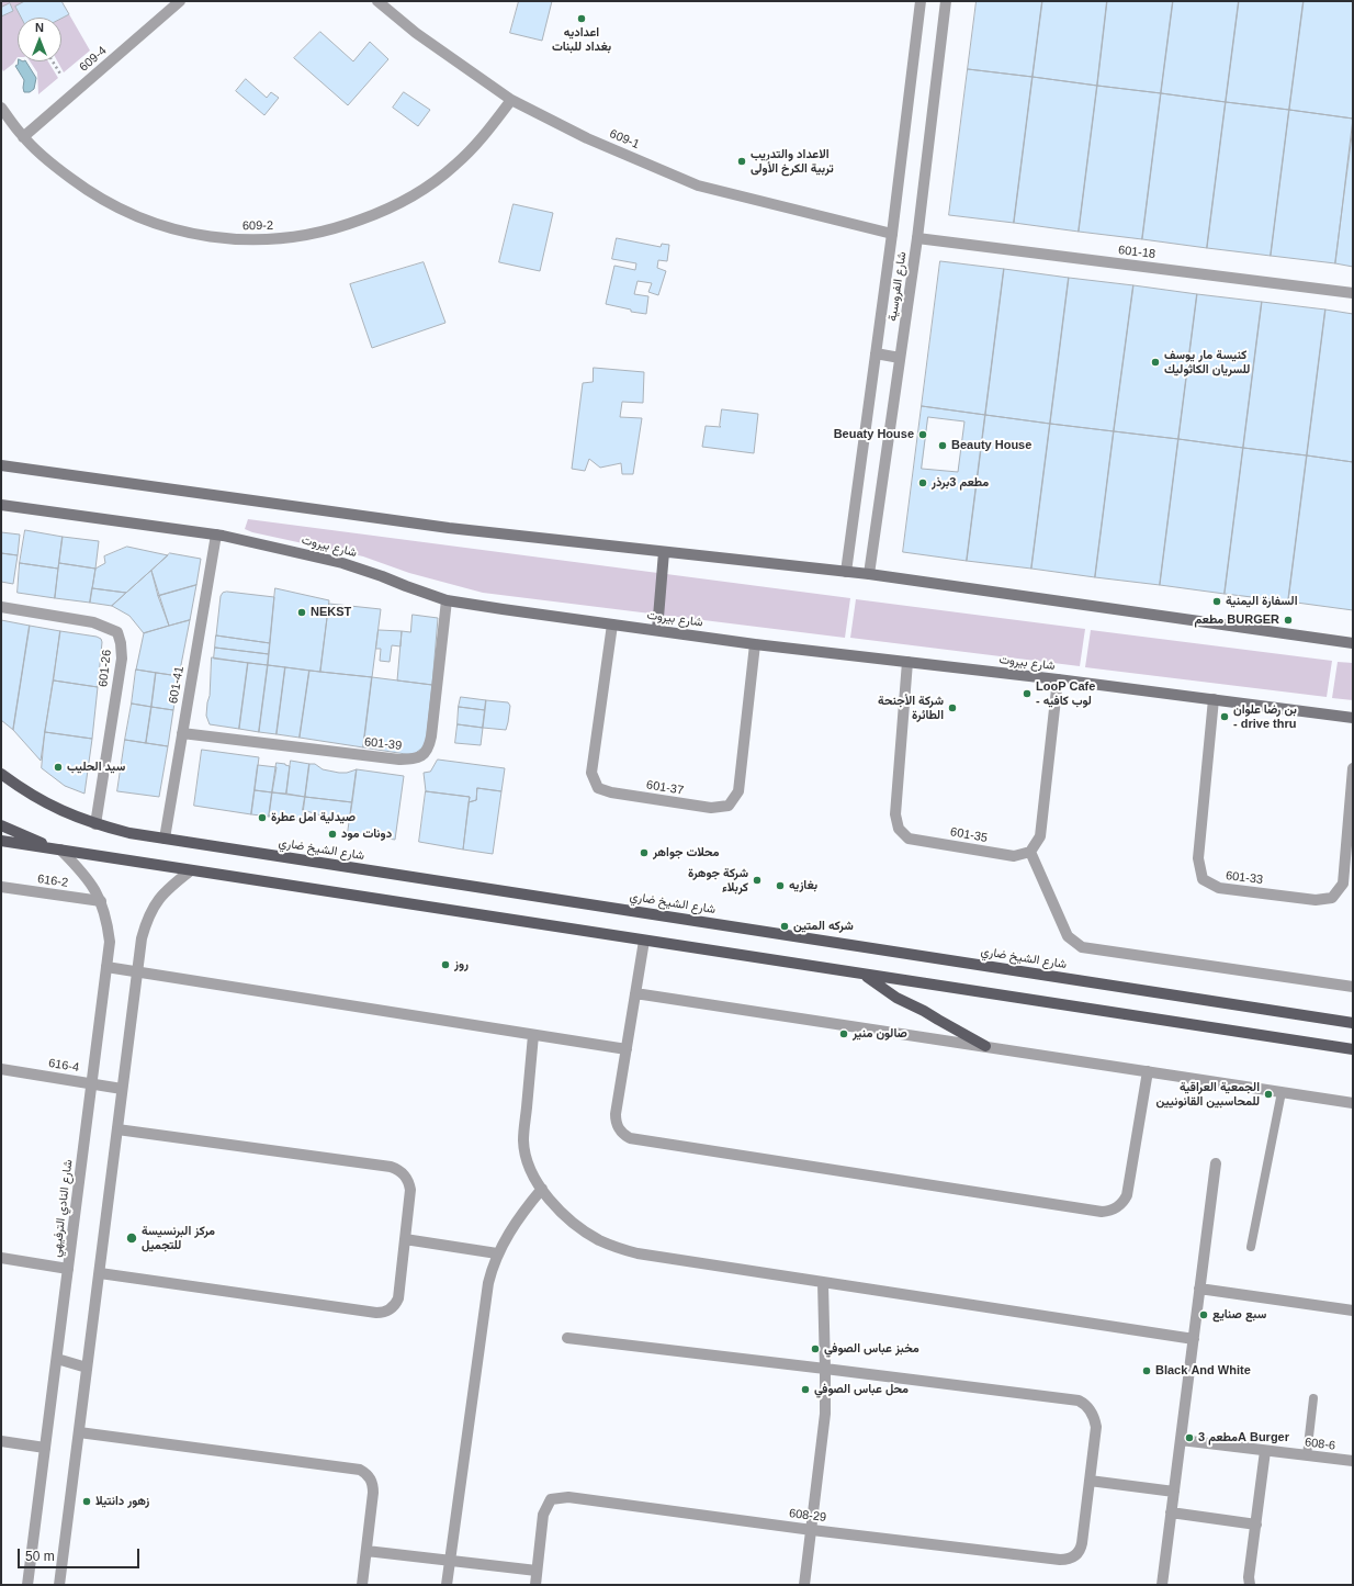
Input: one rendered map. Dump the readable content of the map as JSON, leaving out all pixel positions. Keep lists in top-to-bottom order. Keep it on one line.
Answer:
{"streets":{"main road":["شارع بيروت","شارع الشيخ ضاري"],"street":["609-4","609-1","609-2","601-18","شارع الفروسية","601-26","601-41","601-39","601-37","601-35","601-33","616-2","616-4","شارع النادي الترفيهي","608-6","608-29"]},"crossings":[["609-4","609-2"],["609-1","609-2"],["609-1","شارع الفروسية"],["601-18","شارع الفروسية"],["شارع بيروت","601-41"],["شارع بيروت","601-39"],["شارع بيروت","601-37"],["شارع بيروت","601-35"],["شارع بيروت","601-33"],["601-26","شارع الشيخ ضاري"],["601-41","601-39"],["601-41","شارع الشيخ ضاري"],["616-2","شارع النادي الترفيهي"],["616-4","شارع النادي الترفيهي"]],"places":["اعداديه بغداد للبنات","الاعداد والتدريب تربية الكرخ الأولى","كنيسة مار يوسف للسريان الكاثوليك","Beuaty House","Beauty House","مطعم 3برذر","السفارة اليمنية","NEKST","مطعم BURGER","LooP Cafe - لوب كافيه","شركة الأجنحة الطائرة","بن رضا علوان - drive thru","سيد الحليب","صيدلية امل عطرة","دونات مود","محلات جواهر","شركة جوهرة كربلاء","بغازيه","شركه المتين","روز","صالون منير","الجمعية العراقية للمحاسبين القانونيين","مركز البرنسيسة للتجميل","سبع صنايع","مخبز عباس الصوفي","Black And White","محل عباس الصوفي","مطعم 3A Burger","زهور دانتيلا"],"scale_bar":"50 m","north":"top"}
